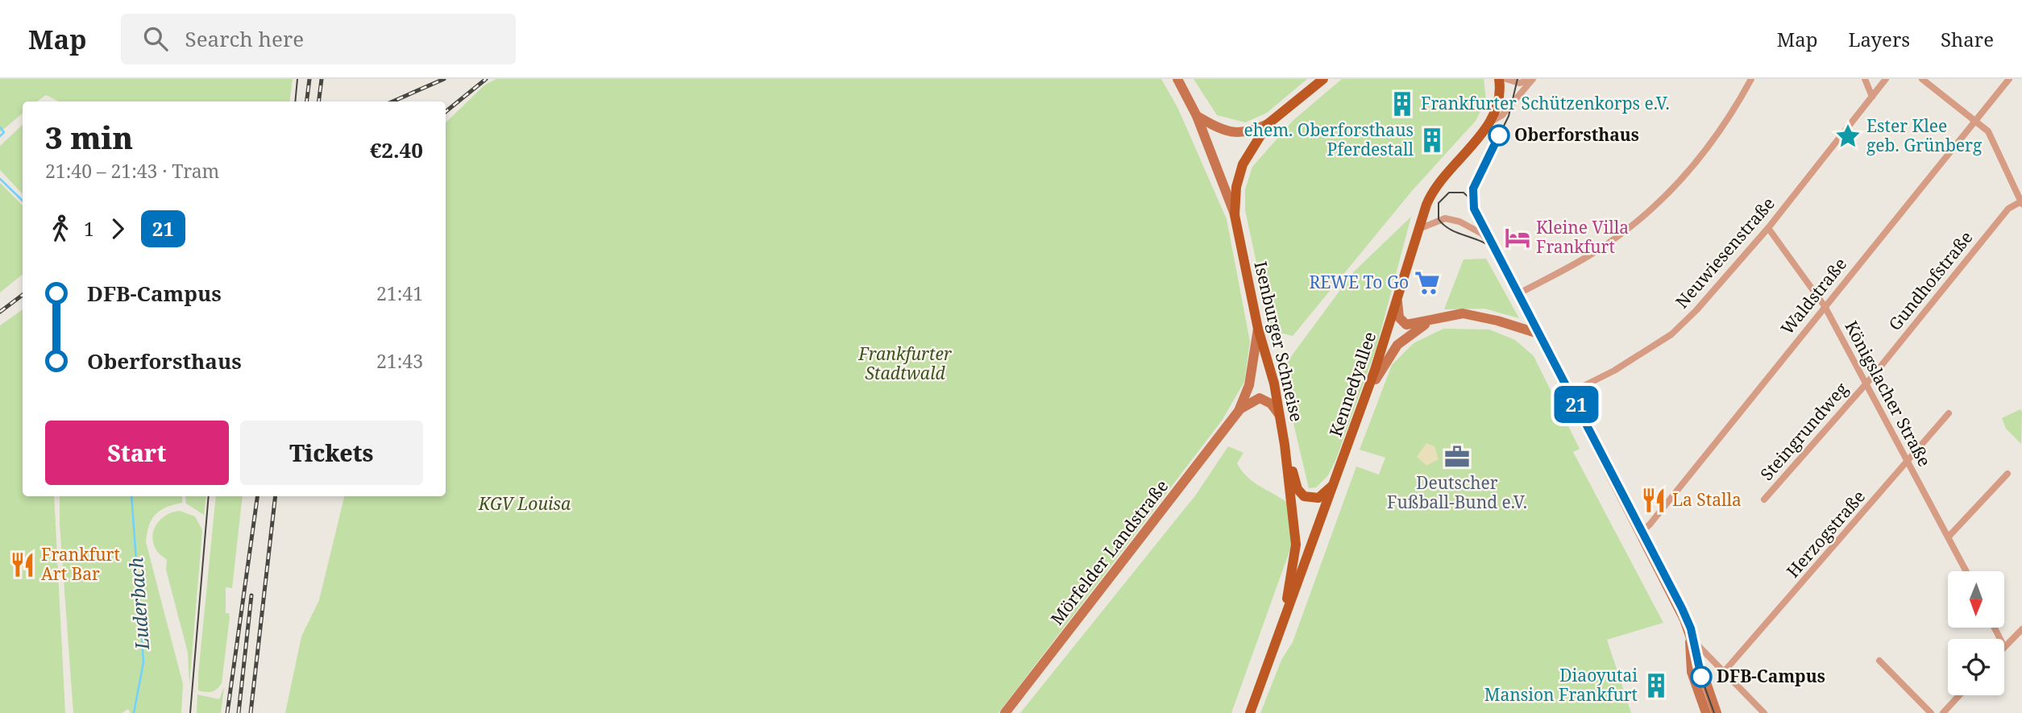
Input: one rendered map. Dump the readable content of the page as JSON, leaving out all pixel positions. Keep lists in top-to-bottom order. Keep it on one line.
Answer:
{"streets":{"main road":["Isenburger Schneise","Kennedyallee","Mörfelder Landstraße"],"street":["Neuwiesenstraße","Gundhofstraße","Waldstraße","Königslacher Straße","Steingrundweg","Herzogstraße"]},"crossings":[["Neuwiesenstraße","Königslacher Straße"],["Gundhofstraße","Königslacher Straße"],["Gundhofstraße","Steingrundweg"],["Waldstraße","Königslacher Straße"],["Isenburger Schneise","Kennedyallee"],["Isenburger Schneise","Mörfelder Landstraße"],["Königslacher Straße","Steingrundweg"],["Königslacher Straße","Herzogstraße"]],"water":["Luderbach"],"parks":["Frankfurter Stadtwald","KGV Louisa"],"places":{"building":["Frankfurter Schützenkorps e.V.","ehem. Oberforsthaus Pferdestall","Diaoyutai Mansion Frankfurt"],"other":["Oberforsthaus","DFB-Campus"],"place":["Ester Klee geb. Grünberg"],"hotel":["Kleine Villa Frankfurt"],"supermarket":["REWE To Go"],"office":["Deutscher Fußball-Bund e.V."],"restaurant":["La Stalla","Frankfurt Art Bar"]},"lines":["tram line 21"],"north":"bottom","page":{"header":"Map","search":"Search here","nav":["Map","Layers","Share"],"on_map":"21","heading":["3 min","21:40 – 21:43 · Tram","€2.40"],"legs":["1","21"],"list":[{"name":"DFB-Campus","value":"21:41"},{"name":"Oberforsthaus","value":"21:43"}],"buttons":["Start","Tickets"]}}
